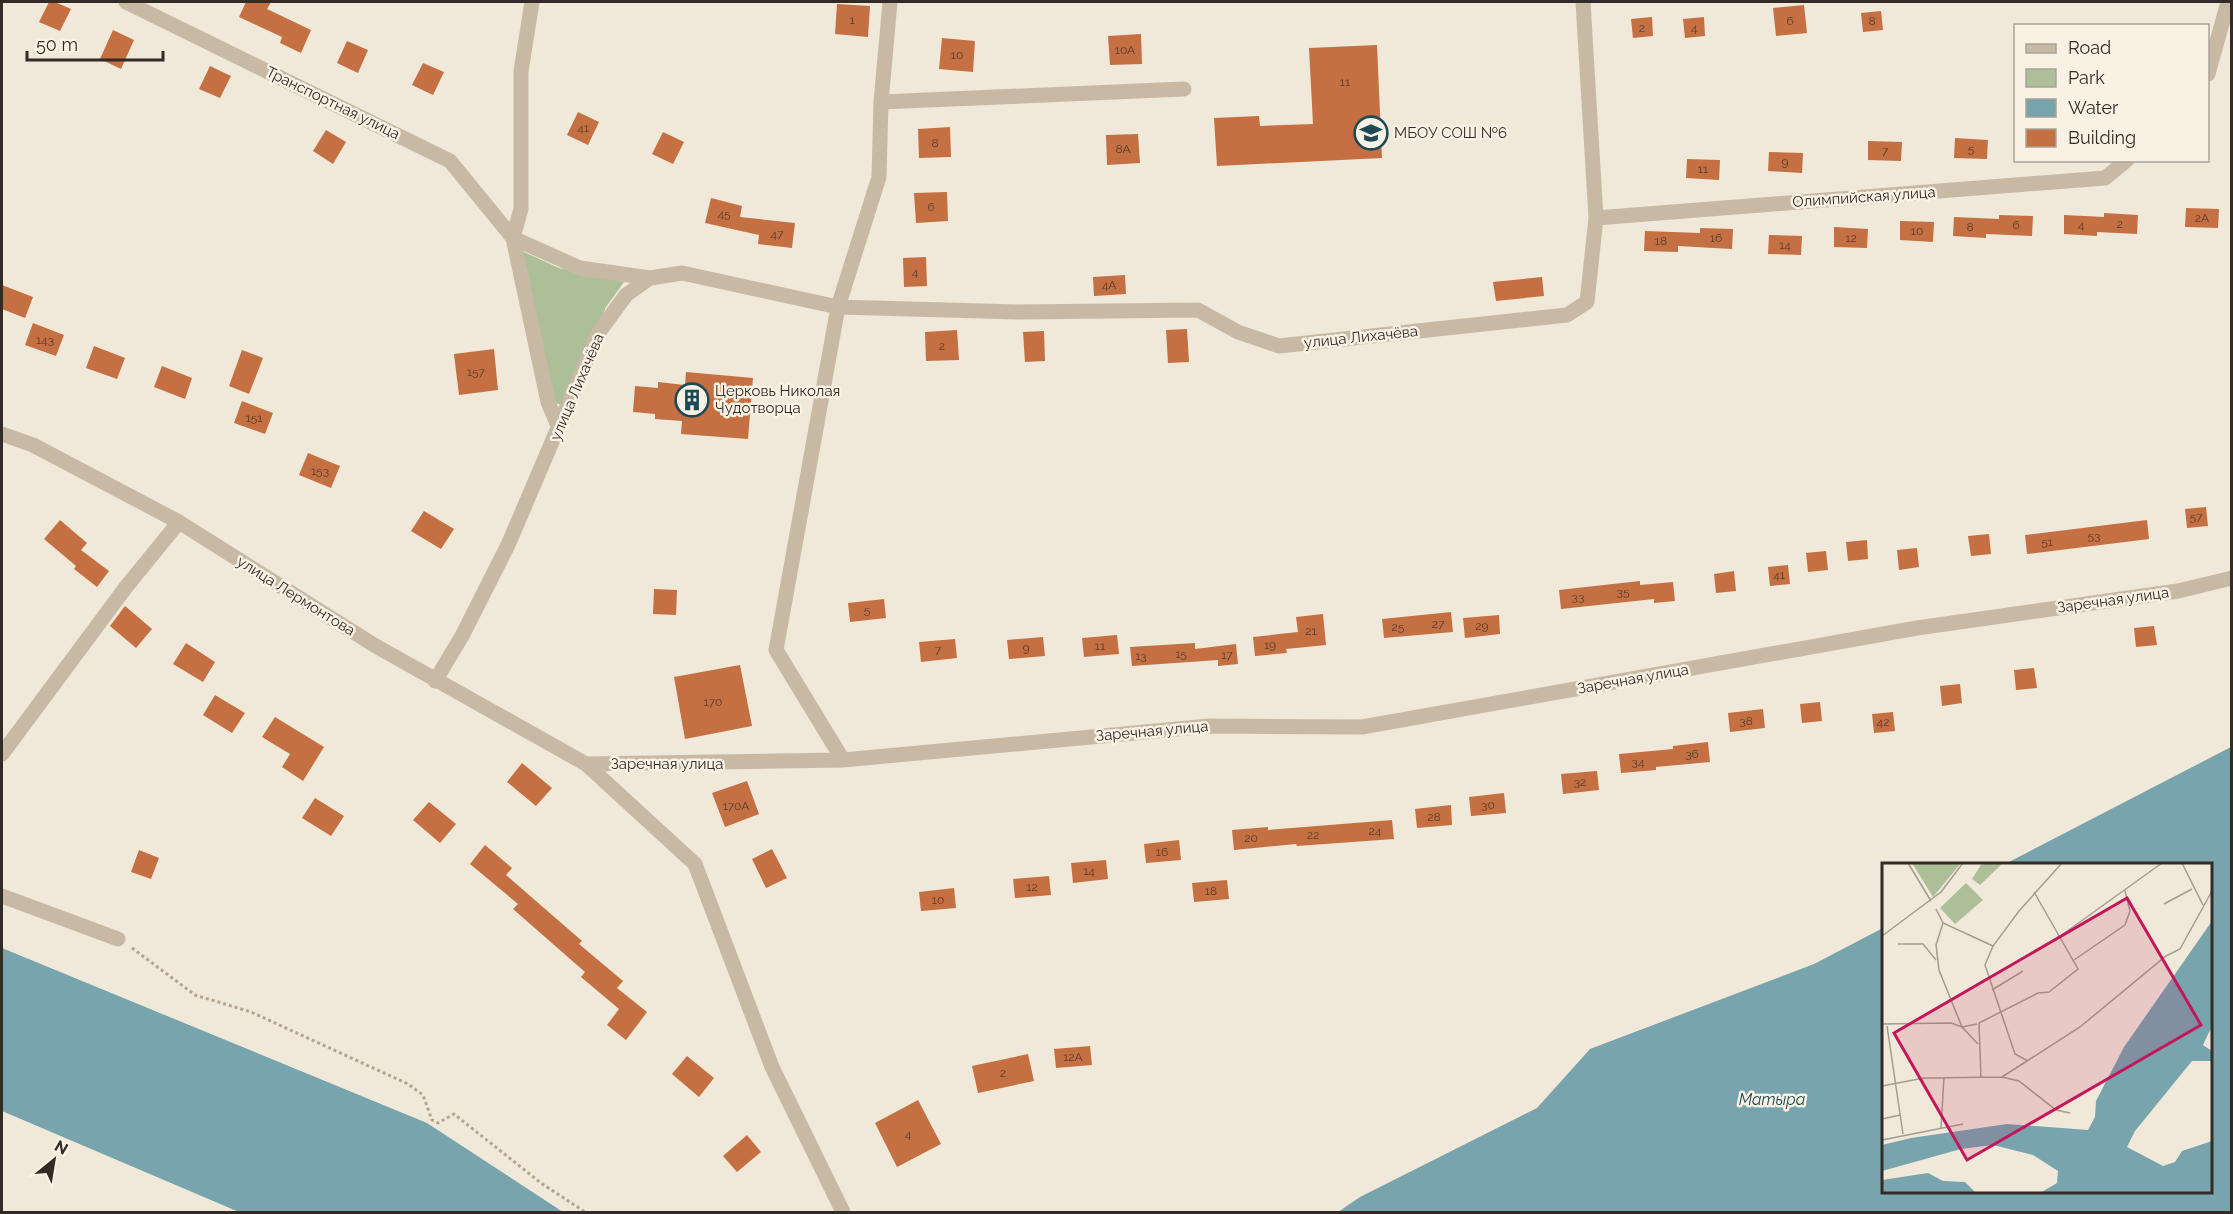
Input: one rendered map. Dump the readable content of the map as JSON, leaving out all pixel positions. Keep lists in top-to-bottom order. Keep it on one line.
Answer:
{"streets":{"street":["Транспортная улица","Олимпийская улица","улица Лихачёва","улица Лермонтова","Заречная улица"]},"crossings":[["Транспортная улица","улица Лихачёва"],["Олимпийская улица","улица Лихачёва"],["улица Лихачёва","улица Лермонтова"],["улица Лермонтова","Заречная улица"]],"water":["Матыра"],"places":{"school or university":["МБОУ СОШ №6"],"building":["Церковь Николая Чудотворца"]},"house_numbers":["1","6","8","2","4","10А","10","11","41","8","8А","5","7","9","11","6","45","2А","2","6","4","8","10","47","16","12","18","14","4","4А","143","2","157","151","153","57","53","51","41","35","33","5","27","29","25","21","19","11","9","7","15","17","13","170","38","42","36","34","32","30","170А","28","24","22","20","16","14","12","18","10","12А","2","4"],"legend":["Road","Park","Water","Building"],"scale_bar":"50 m","north":"top right"}
